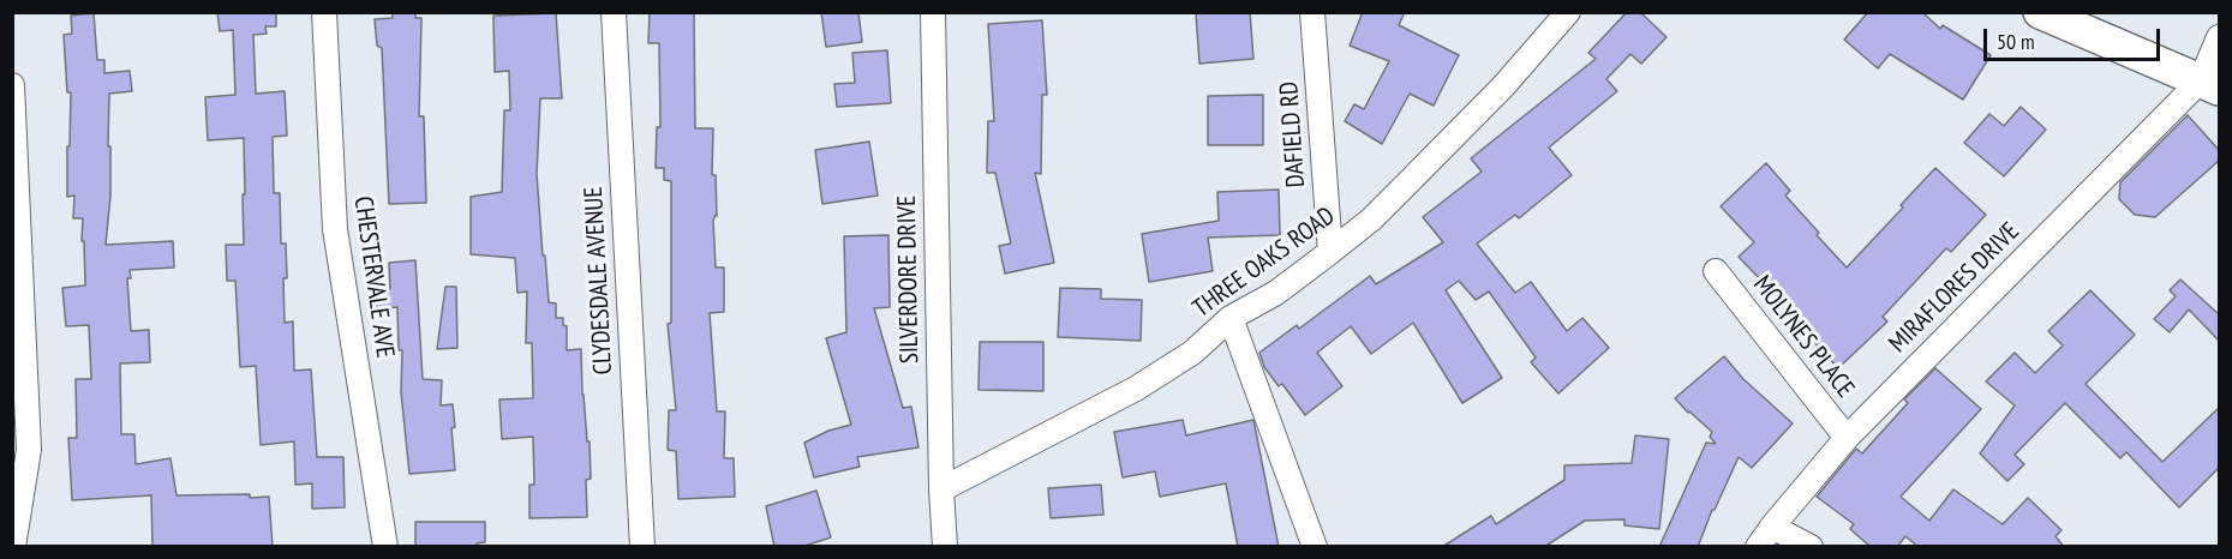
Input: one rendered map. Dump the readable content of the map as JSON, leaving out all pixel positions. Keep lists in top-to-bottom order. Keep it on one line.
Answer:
{"streets":{"street":["DAFIELD RD","THREE OAKS ROAD","CHESTERVALE AVE","SILVERDORE DRIVE","CLYDESDALE AVENUE","MIRAFLORES DRIVE","MOLYNES PLACE"]},"crossings":[["DAFIELD RD","THREE OAKS ROAD"],["THREE OAKS ROAD","SILVERDORE DRIVE"],["MIRAFLORES DRIVE","MOLYNES PLACE"]],"scale_bar":"50 m"}
